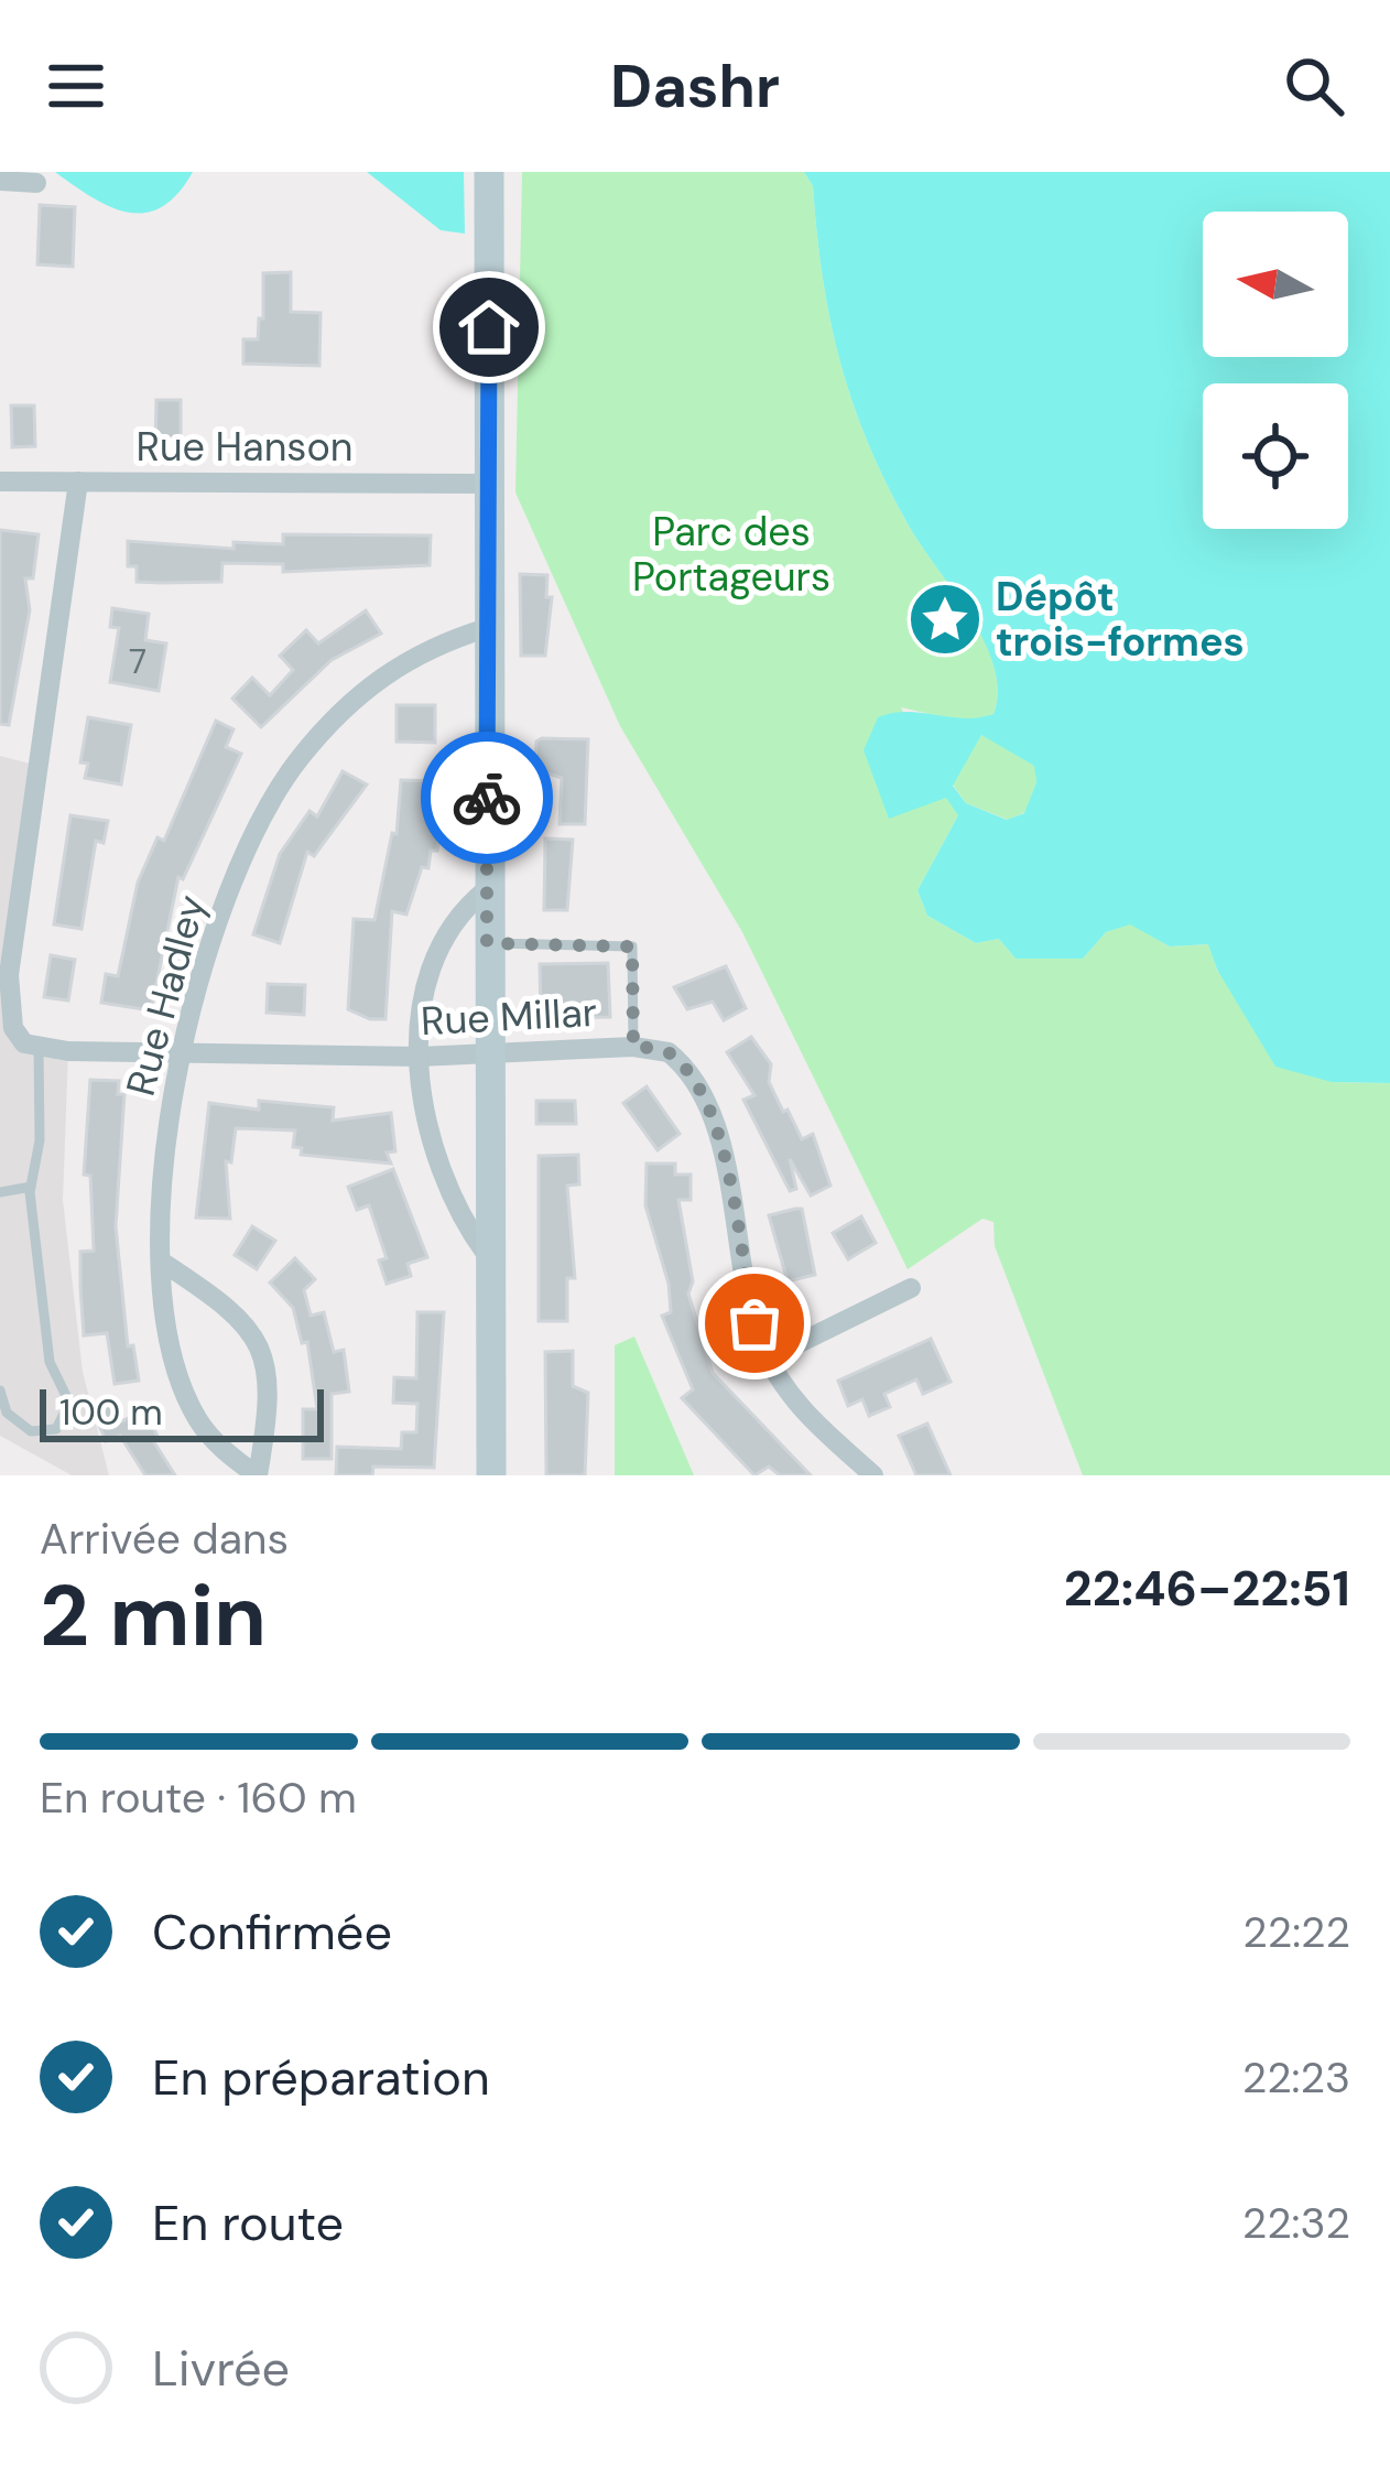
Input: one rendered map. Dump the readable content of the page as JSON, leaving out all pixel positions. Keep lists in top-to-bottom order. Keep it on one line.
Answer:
{"streets":{"street":["Rue Hanson","Rue Hadley","Rue Millar"]},"crossings":[["Rue Hadley","Rue Millar"]],"parks":["Parc des Portageurs"],"places":{"place":["Dépôt trois-formes"]},"house_numbers":["7"],"scale_bar":"100 m","north":"left","page":{"header":"Dashr","scale":"100 m","heading":["2 min","Arrivée dans","22:46–22:51"],"bar":"En route · 160 m","list":[["Confirmée","22:22"],["En préparation","22:23"],["En route","22:32"],"Livrée"]}}
